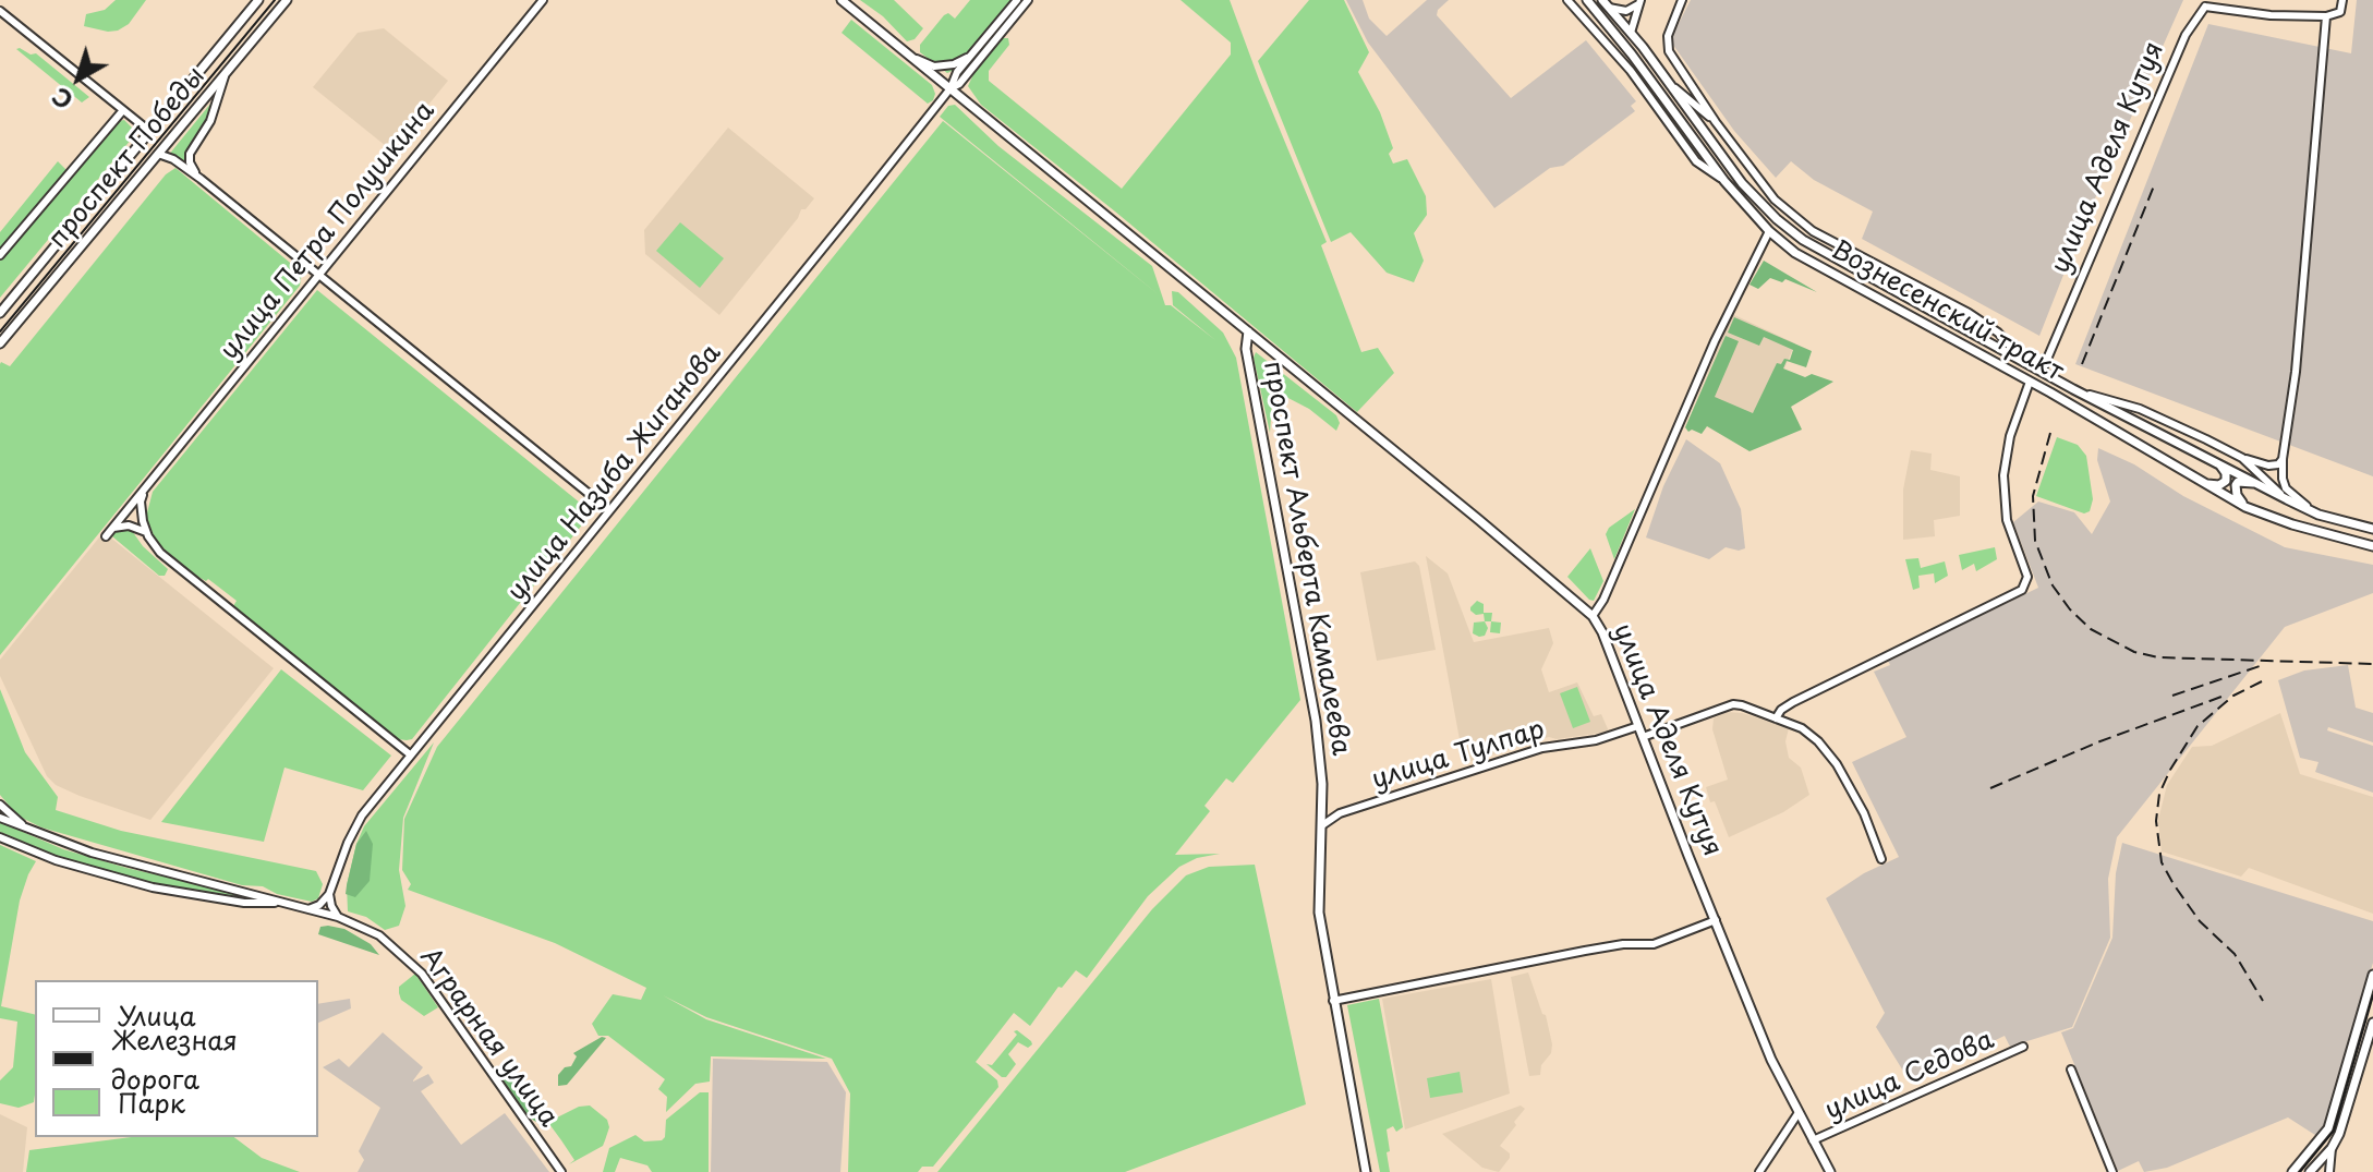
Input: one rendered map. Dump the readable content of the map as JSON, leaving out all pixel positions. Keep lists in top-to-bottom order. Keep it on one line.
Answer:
{"streets":{"main road":["проспект Победы","улица Аделя Кутуя","Вознесенский тракт","проспект Альберта Камалеева"],"street":["улица Петра Полушкина","улица Назиба Жиганова","улица Тулпар","Аграрная улица","улица Седова"]},"crossings":[["улица Аделя Кутуя","Вознесенский тракт"],["улица Аделя Кутуя","улица Тулпар"],["улица Аделя Кутуя","улица Седова"],["улица Назиба Жиганова","проспект Альберта Камалеева"],["проспект Альберта Камалеева","улица Тулпар"]],"legend":["Улица","Железная дорога","Парк"],"north":"bottom left"}
